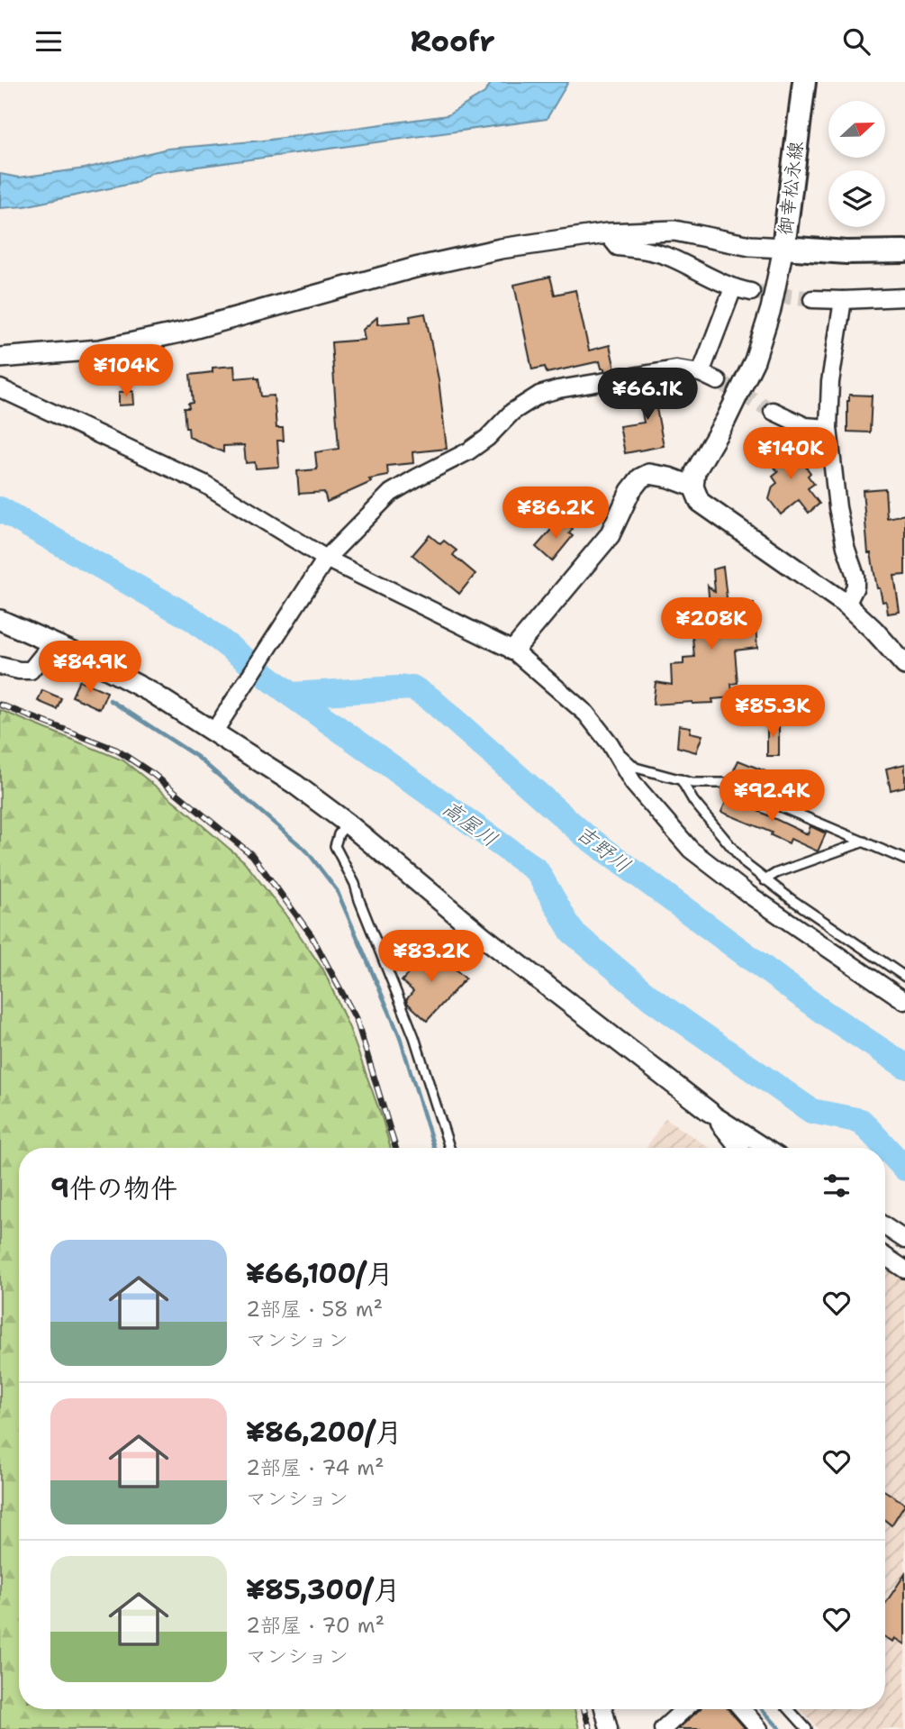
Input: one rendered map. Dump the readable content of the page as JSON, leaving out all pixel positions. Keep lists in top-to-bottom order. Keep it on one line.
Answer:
{"streets":{"main road":["御幸松永線"]},"water":["高屋川","吉野川"],"north":"right","page":{"header":"Roofr","price":["¥104K","¥66.1K","¥140K","¥86.2K","¥208K","¥84.9K","¥85.3K","¥92.4K","¥83.2K"],"heading":"9件の物件","list":[{"name":"¥66,100/月","note":"2部屋 · 58 m² · マンション"},{"name":"¥86,200/月","note":"2部屋 · 74 m² · マンション"},{"name":"¥85,300/月","note":"2部屋 · 70 m² · マンション"}]}}
